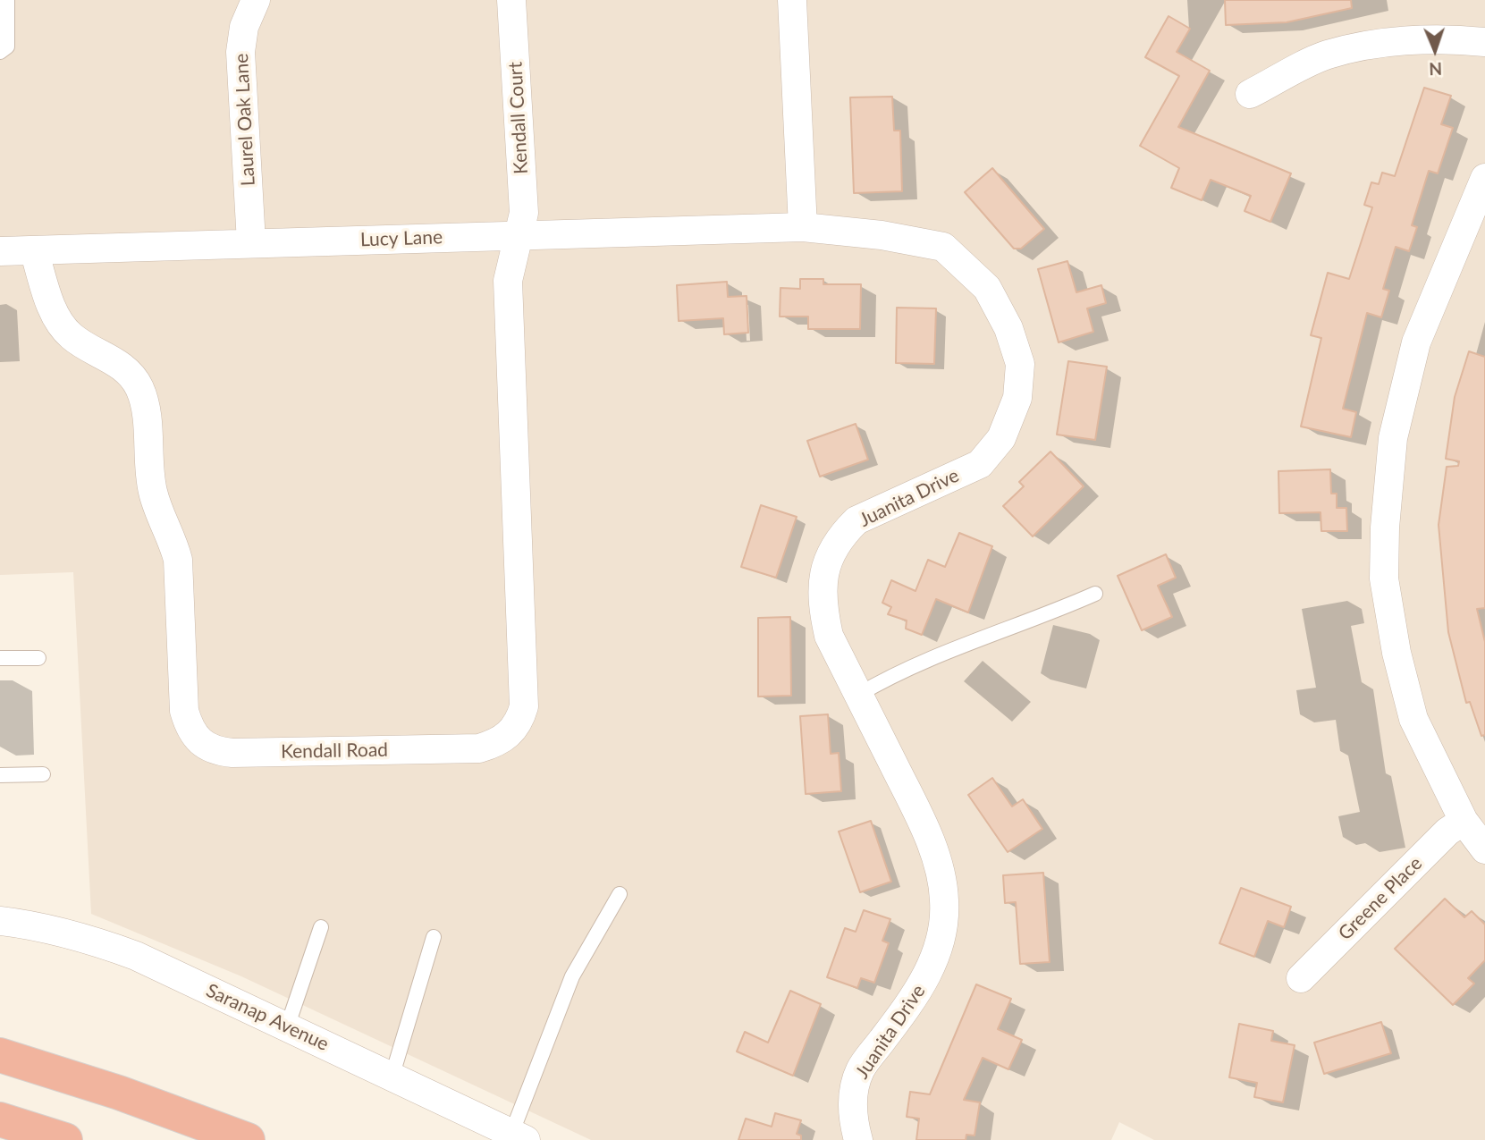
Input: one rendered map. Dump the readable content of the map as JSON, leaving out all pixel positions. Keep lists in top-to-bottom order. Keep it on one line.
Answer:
{"streets":{"street":["Kendall Court","Laurel Oak Lane","Lucy Lane","Juanita Drive","Kendall Road","Greene Place","Saranap Avenue"]},"crossings":[["Kendall Court","Lucy Lane"],["Kendall Court","Kendall Road"],["Laurel Oak Lane","Lucy Lane"],["Lucy Lane","Juanita Drive"],["Lucy Lane","Kendall Road"]],"north":"bottom"}
